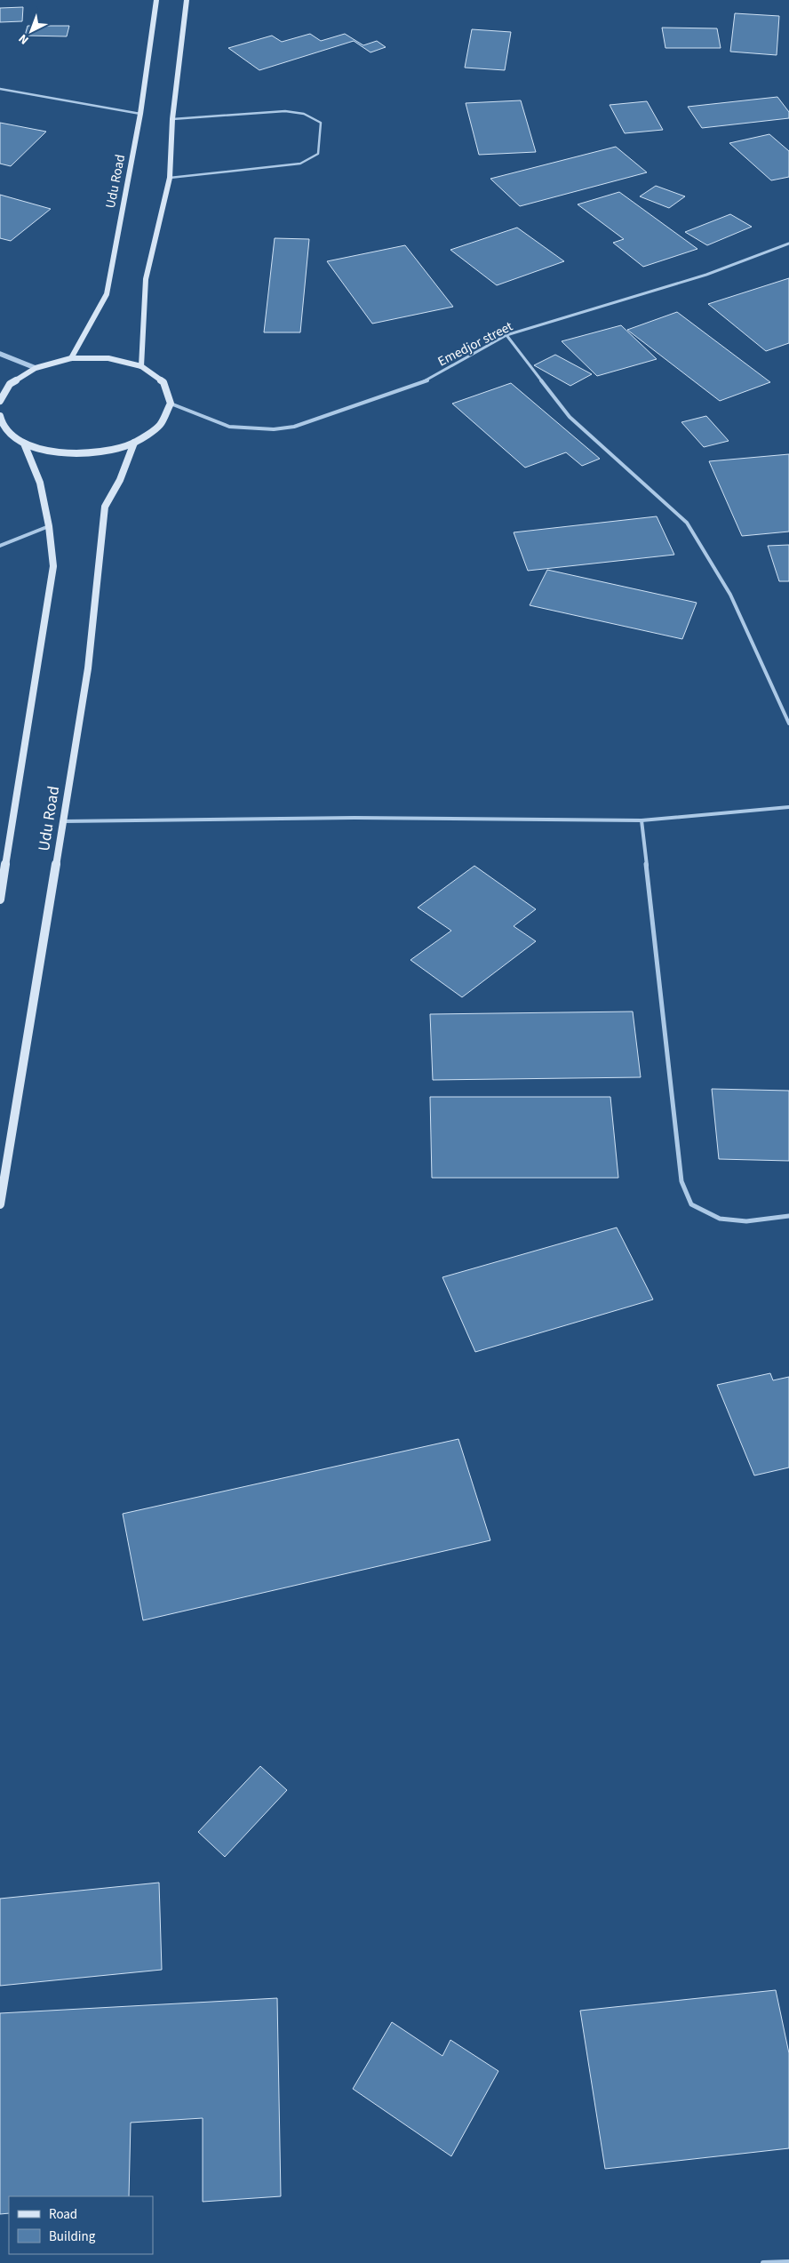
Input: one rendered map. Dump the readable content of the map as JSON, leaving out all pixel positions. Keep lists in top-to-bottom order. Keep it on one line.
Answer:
{"streets":{"main road":["Udu Road"],"street":["Emedjor street"]},"legend":["Road","Building"],"north":"bottom left"}
